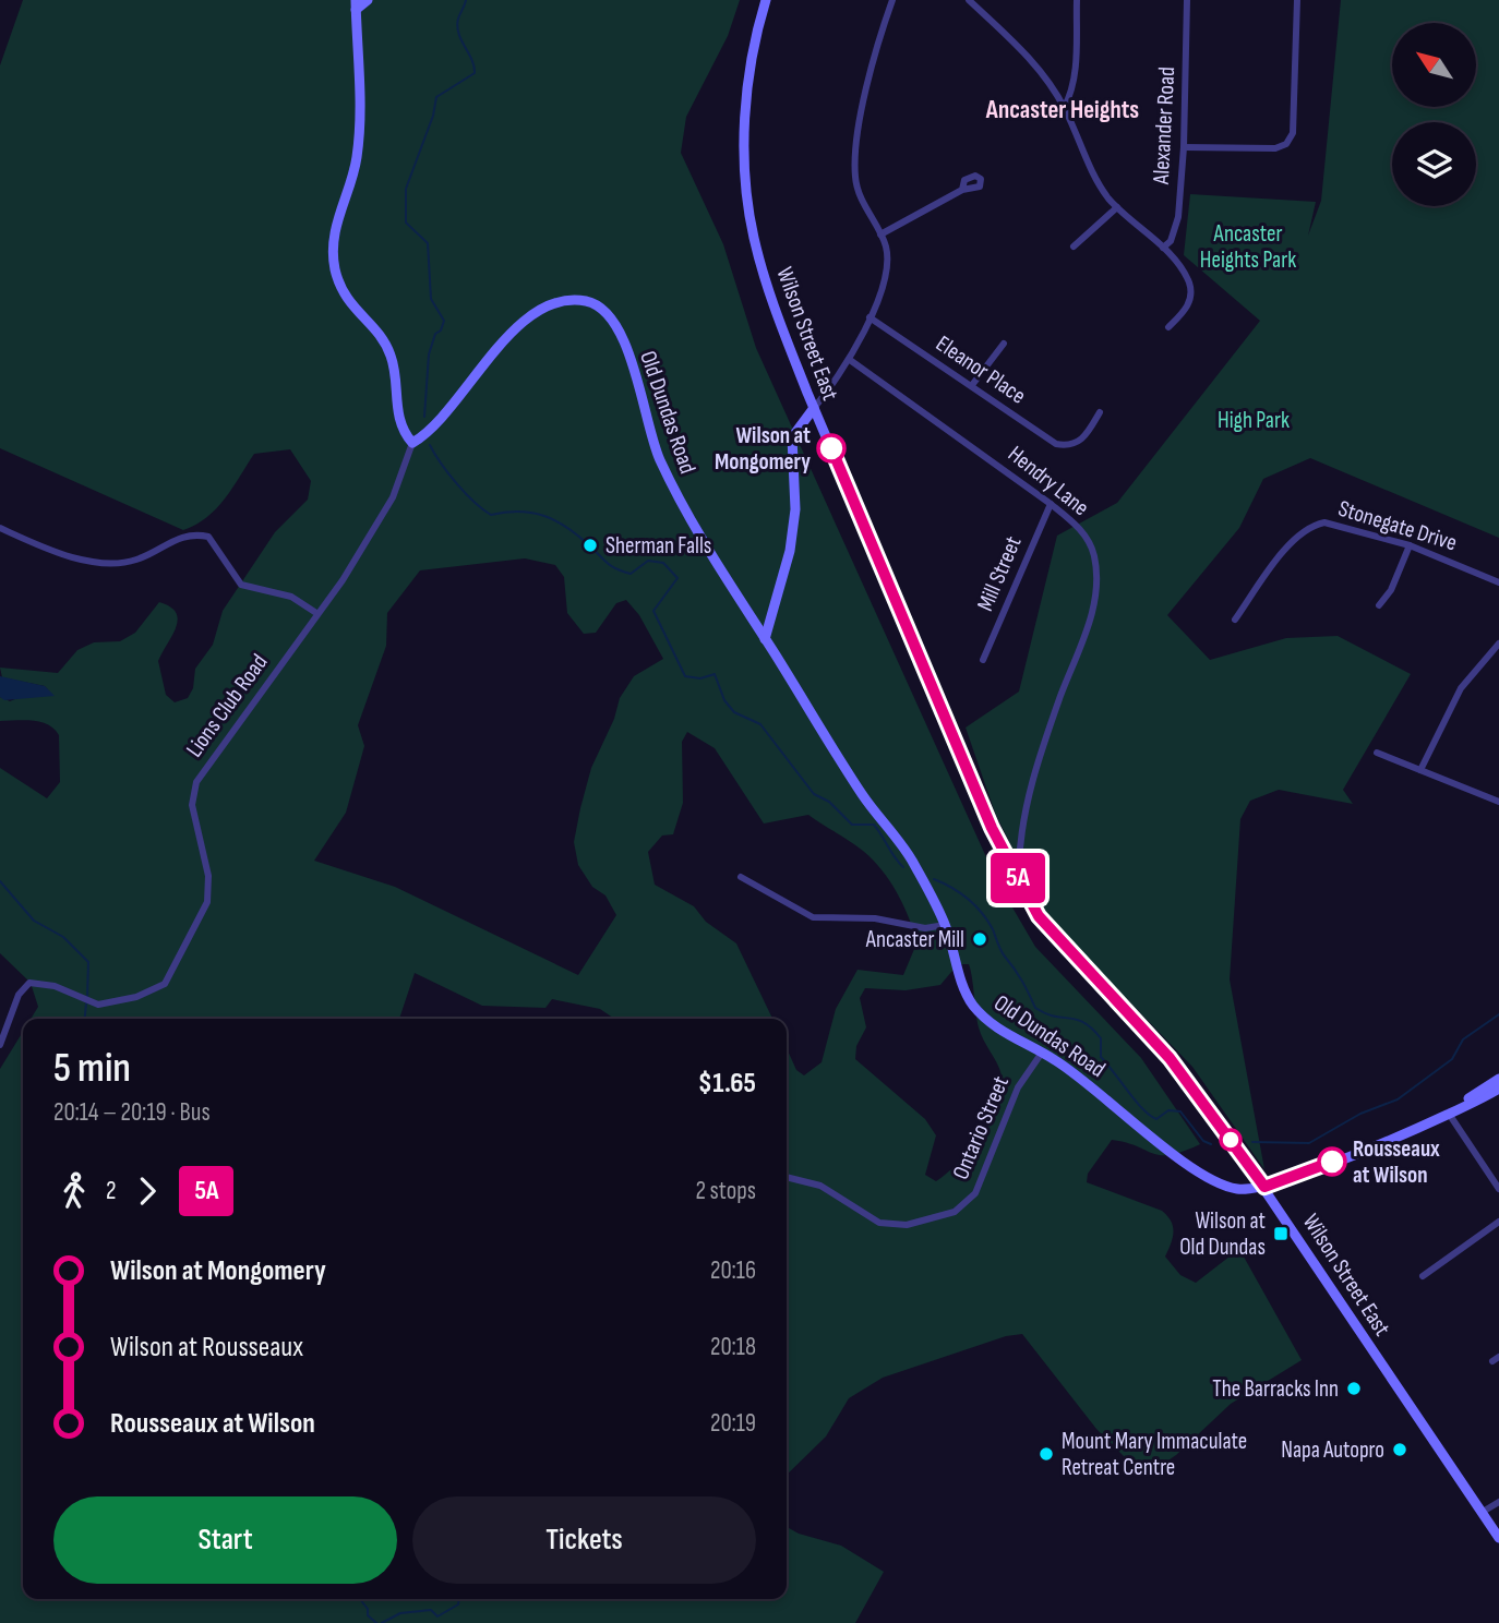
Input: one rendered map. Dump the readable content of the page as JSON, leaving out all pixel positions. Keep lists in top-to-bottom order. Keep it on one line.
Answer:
{"streets":{"street":["Alexander Road","Wilson Street East","Eleanor Place","Old Dundas Road","Hendry Lane","Stonegate Drive","Mill Street","Lions Club Road","Ontario Street"]},"crossings":[["Wilson Street East","Old Dundas Road"],["Wilson Street East","Hendry Lane"],["Old Dundas Road","Lions Club Road"],["Old Dundas Road","Ontario Street"],["Hendry Lane","Mill Street"]],"districts":["Ancaster Heights"],"parks":["Ancaster Heights Park","High Park"],"places":{"other":["Wilson at Mongomery","Sherman Falls","Ancaster Mill","Rousseaux at Wilson","The Barracks Inn","Napa Autopro","Mount Mary Immaculate Retreat Centre"],"transit":["Wilson at Old Dundas"]},"lines":["bus line 5A"],"north":"top left","page":{"on_map":"5A","heading":["5 min","20:14 – 20:19 · Bus","$1.65"],"legs":["2","5A","2 stops"],"list":[{"name":"Wilson at Mongomery","value":"20:16"},{"name":"Wilson at Rousseaux","value":"20:18"},{"name":"Rousseaux at Wilson","value":"20:19"}],"buttons":["Start","Tickets"]}}
